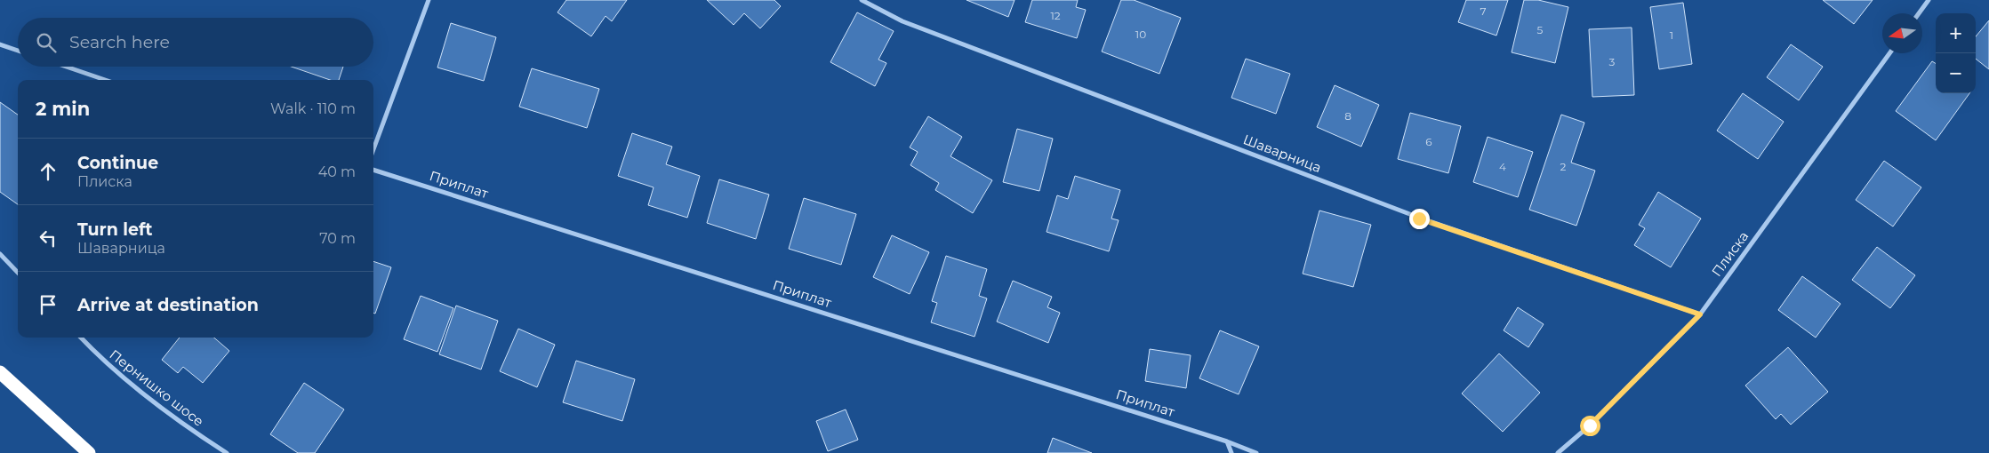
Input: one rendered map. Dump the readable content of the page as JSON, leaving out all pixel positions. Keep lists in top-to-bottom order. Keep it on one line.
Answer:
{"streets":{"street":["Шаварница","Приплат","Плиска","Пернишко шосе"]},"crossings":[["Шаварница","Плиска"]],"house_numbers":["7","12","5","10","1","3","8","6","4","2"],"north":"left","page":{"map_buttons":["+","−"],"search":"Search here","heading":["2 min","Walk · 110 m"],"list":[["Continue","Плиска","40 m"],["Turn left","Шаварница","70 m"],"Arrive at destination"]}}
